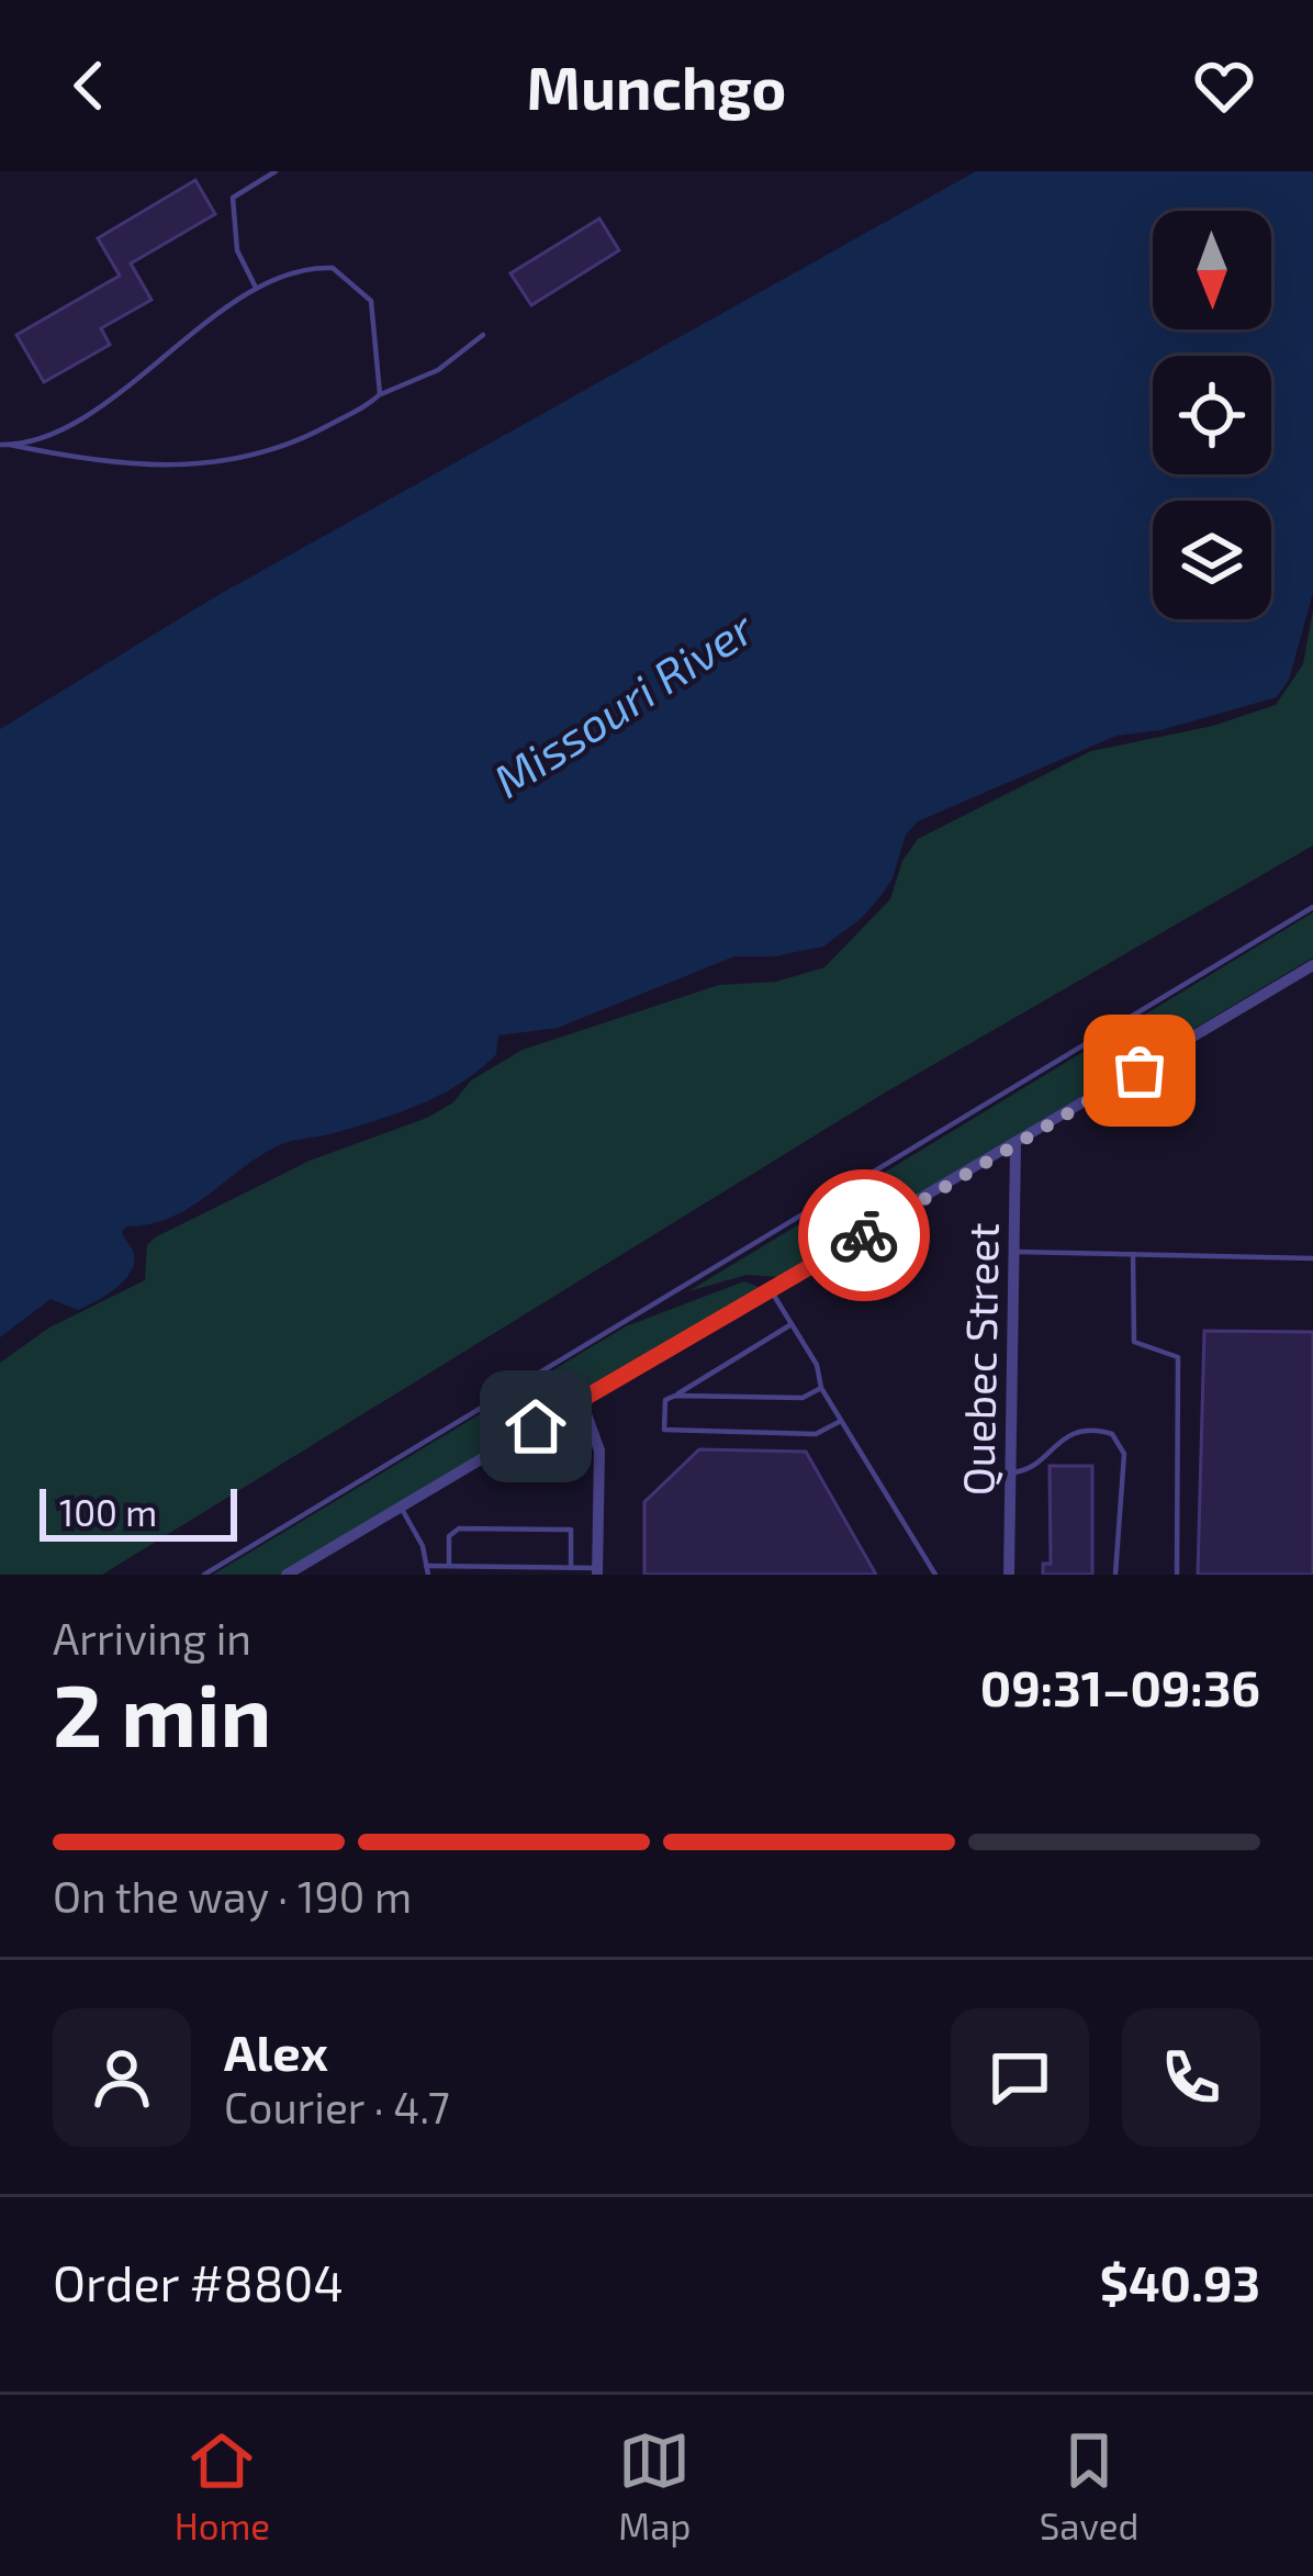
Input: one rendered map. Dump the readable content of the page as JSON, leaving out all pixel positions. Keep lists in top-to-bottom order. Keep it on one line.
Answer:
{"streets":{"street":["Quebec Street"]},"water":["Missouri River"],"scale_bar":"100 m","north":"bottom","page":{"header":"Munchgo","scale":"100 m","heading":["2 min","Arriving in","09:31–09:36"],"panel":["Alex","Courier · 4.7","Order #8804","$40.93"],"bar":"On the way · 190 m","tabs":["Home","Map","Saved"]}}
